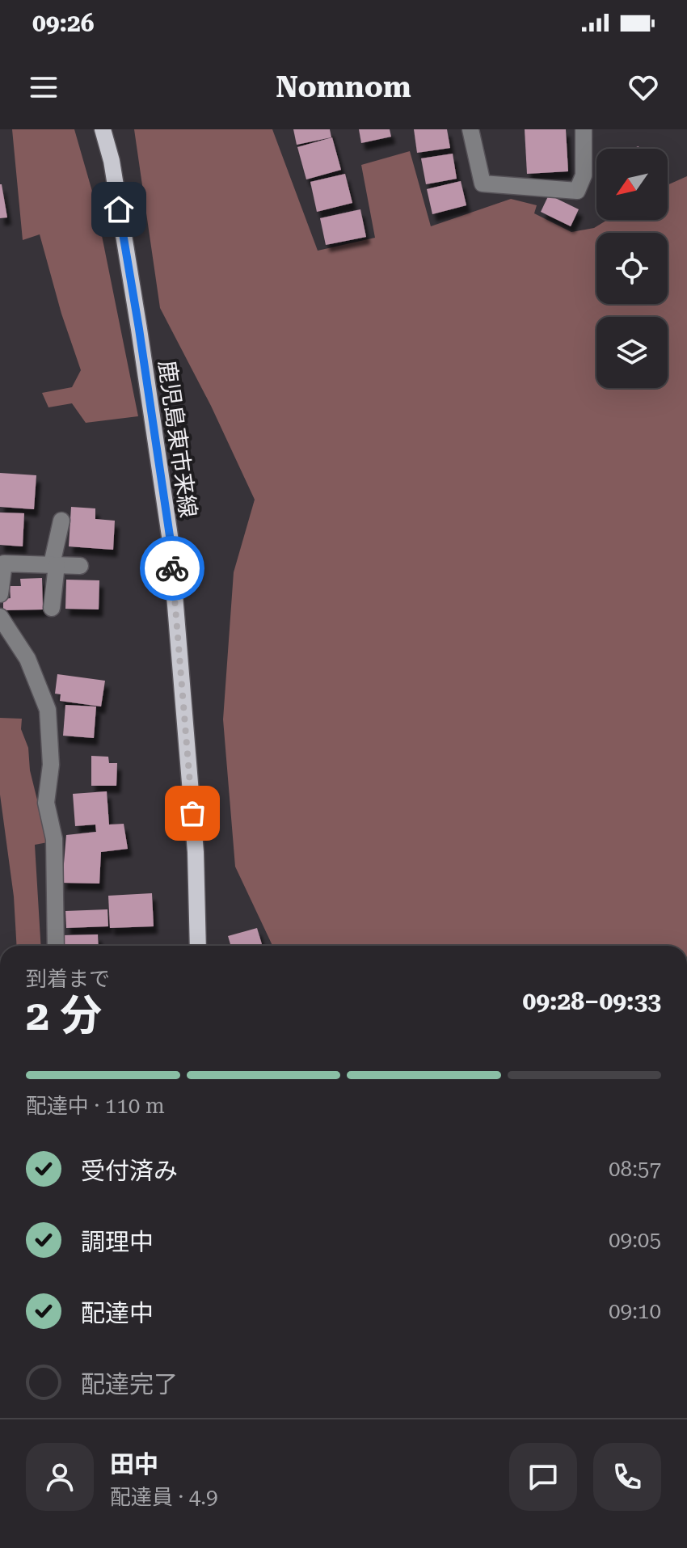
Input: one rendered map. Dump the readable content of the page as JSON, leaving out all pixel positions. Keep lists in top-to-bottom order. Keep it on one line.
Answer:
{"streets":{"main road":["鹿児島東市来線"]},"north":"bottom left","page":{"status":"09:26","header":"Nomnom","heading":["2 分","到着まで","09:28–09:33"],"panel":["田中","配達員 · 4.9"],"bar":"配達中 · 110 m","list":[["受付済み","08:57"],["調理中","09:05"],["配達中","09:10"],"配達完了"]}}
